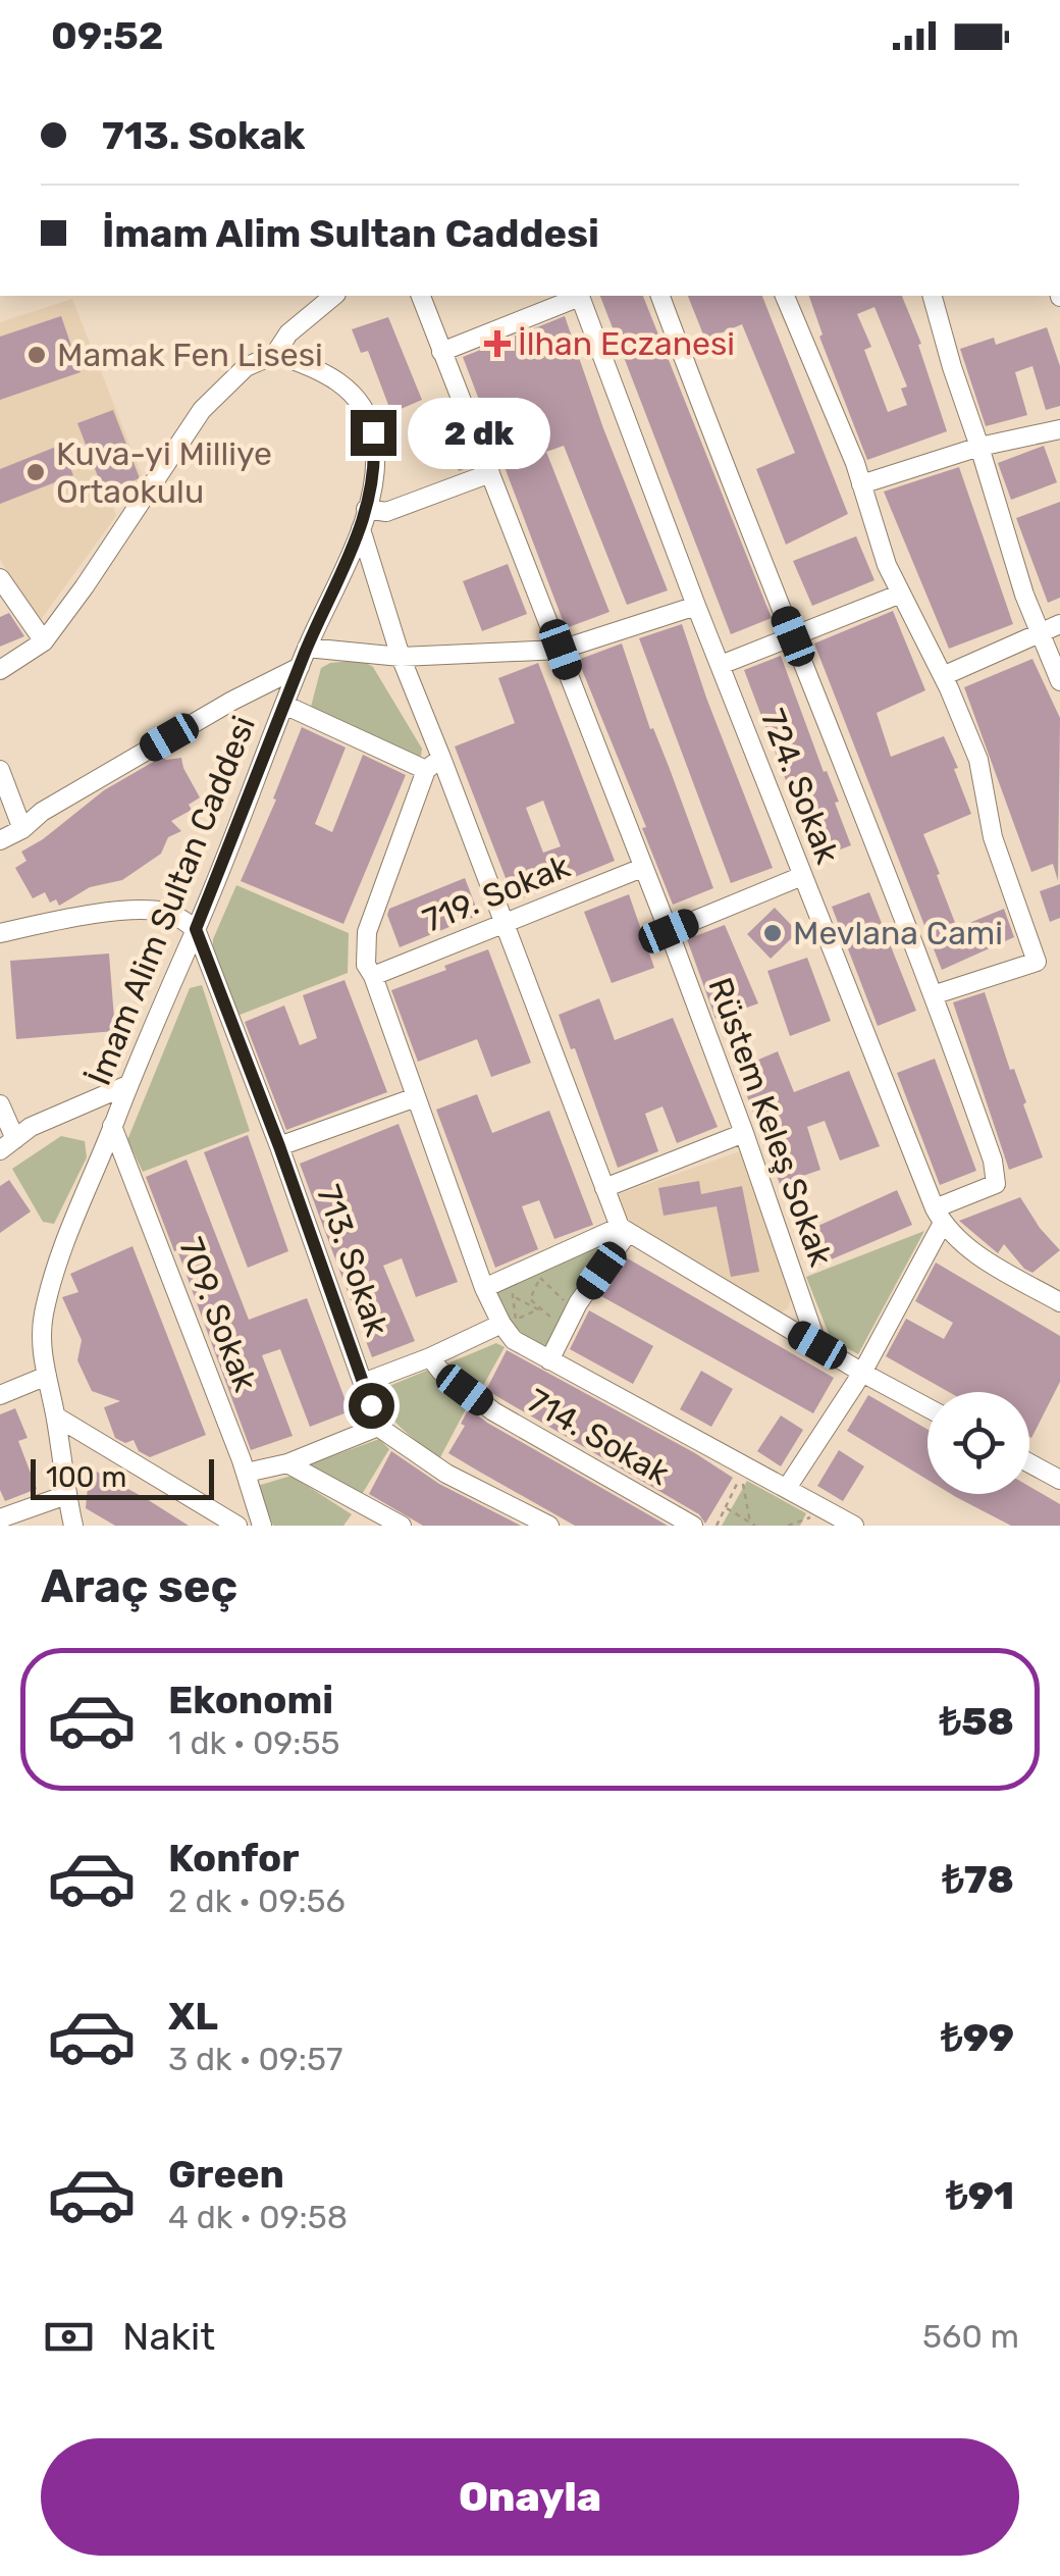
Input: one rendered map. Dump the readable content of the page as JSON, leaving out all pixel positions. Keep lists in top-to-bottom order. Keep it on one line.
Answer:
{"streets":{"street":["724. Sokak","719. Sokak","İmam Alim Sultan Caddesi","Rüstem Keleş Sokak","713. Sokak","709. Sokak","714. Sokak"]},"crossings":[["719. Sokak","Rüstem Keleş Sokak"],["İmam Alim Sultan Caddesi","713. Sokak"],["İmam Alim Sultan Caddesi","709. Sokak"]],"places":{"health":["İlhan Eczanesi"],"other":["Mamak Fen Lisesi","Kuva-yi Milliye Ortaokulu","Mevlana Cami"]},"scale_bar":"100 m","page":{"status":"09:52","banner":["713. Sokak","İmam Alim Sultan Caddesi"],"bubble":"2 dk","scale":"100 m","heading":"Araç seç","list":[{"name":"Ekonomi","note":"1 dk · 09:55","value":"₺58"},{"name":"Konfor","note":"2 dk · 09:56","value":"₺78"},{"name":"XL","note":"3 dk · 09:57","value":"₺99"},{"name":"Green","note":"4 dk · 09:58","value":"₺91"}],"pay":["Nakit","560 m"],"buttons":"Onayla"}}
